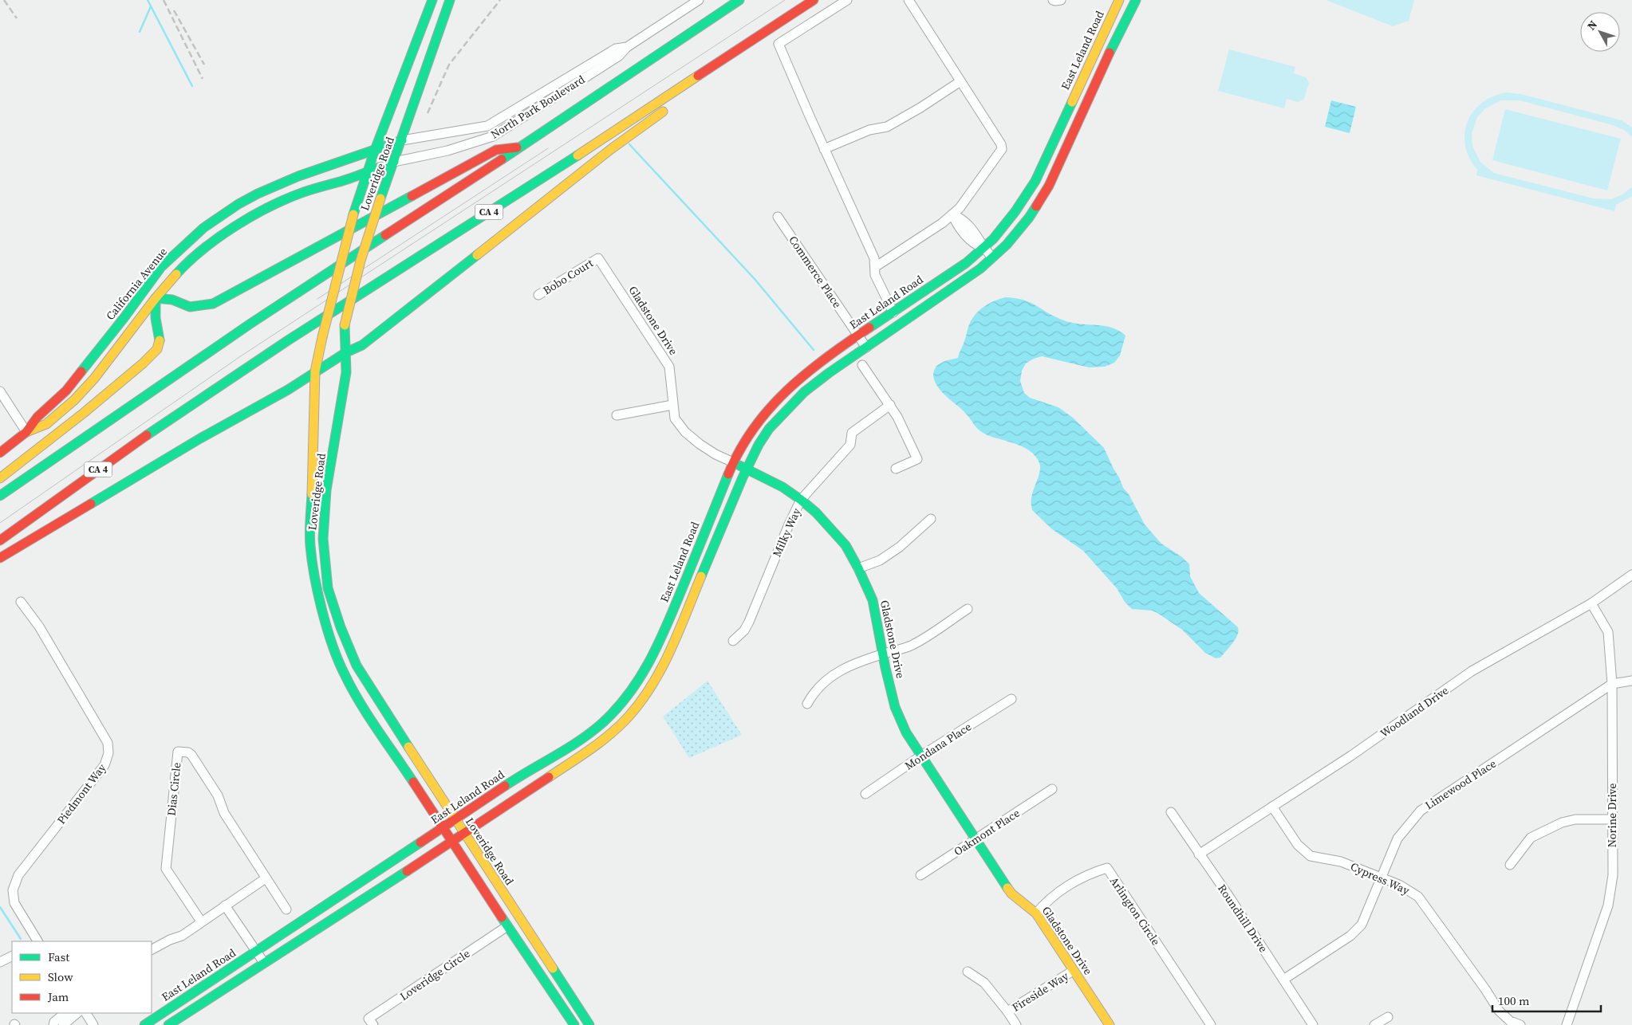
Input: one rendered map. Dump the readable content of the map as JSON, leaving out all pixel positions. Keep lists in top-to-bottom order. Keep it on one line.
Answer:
{"streets":{"main road":["East Leland Road","Loveridge Road","CA 4","California Avenue","Gladstone Drive"],"street":["North Park Boulevard","Commerce Place","Bobo Court","Milky Way","Woodland Drive","Mondana Place","Limewood Place","Dias Circle","Piedmont Way","Norine Drive","Oakmont Place","Cypress Way","Arlington Circle","Roundhill Drive","Loveridge Circle","Fireside Way"]},"crossings":[["East Leland Road","Loveridge Road"],["East Leland Road","Commerce Place"],["East Leland Road","Gladstone Drive"],["North Park Boulevard","Loveridge Road"],["North Park Boulevard","California Avenue"],["Loveridge Road","California Avenue"],["Loveridge Road","Loveridge Circle"],["Bobo Court","Gladstone Drive"],["Gladstone Drive","Milky Way"],["Gladstone Drive","Mondana Place"],["Gladstone Drive","Oakmont Place"],["Gladstone Drive","Arlington Circle"],["Gladstone Drive","Fireside Way"],["Woodland Drive","Norine Drive"],["Woodland Drive","Cypress Way"],["Woodland Drive","Roundhill Drive"],["Limewood Place","Norine Drive"],["Limewood Place","Cypress Way"],["Limewood Place","Roundhill Drive"]],"legend":["Fast","Slow","Jam"],"scale_bar":"100 m","north":"top left"}
